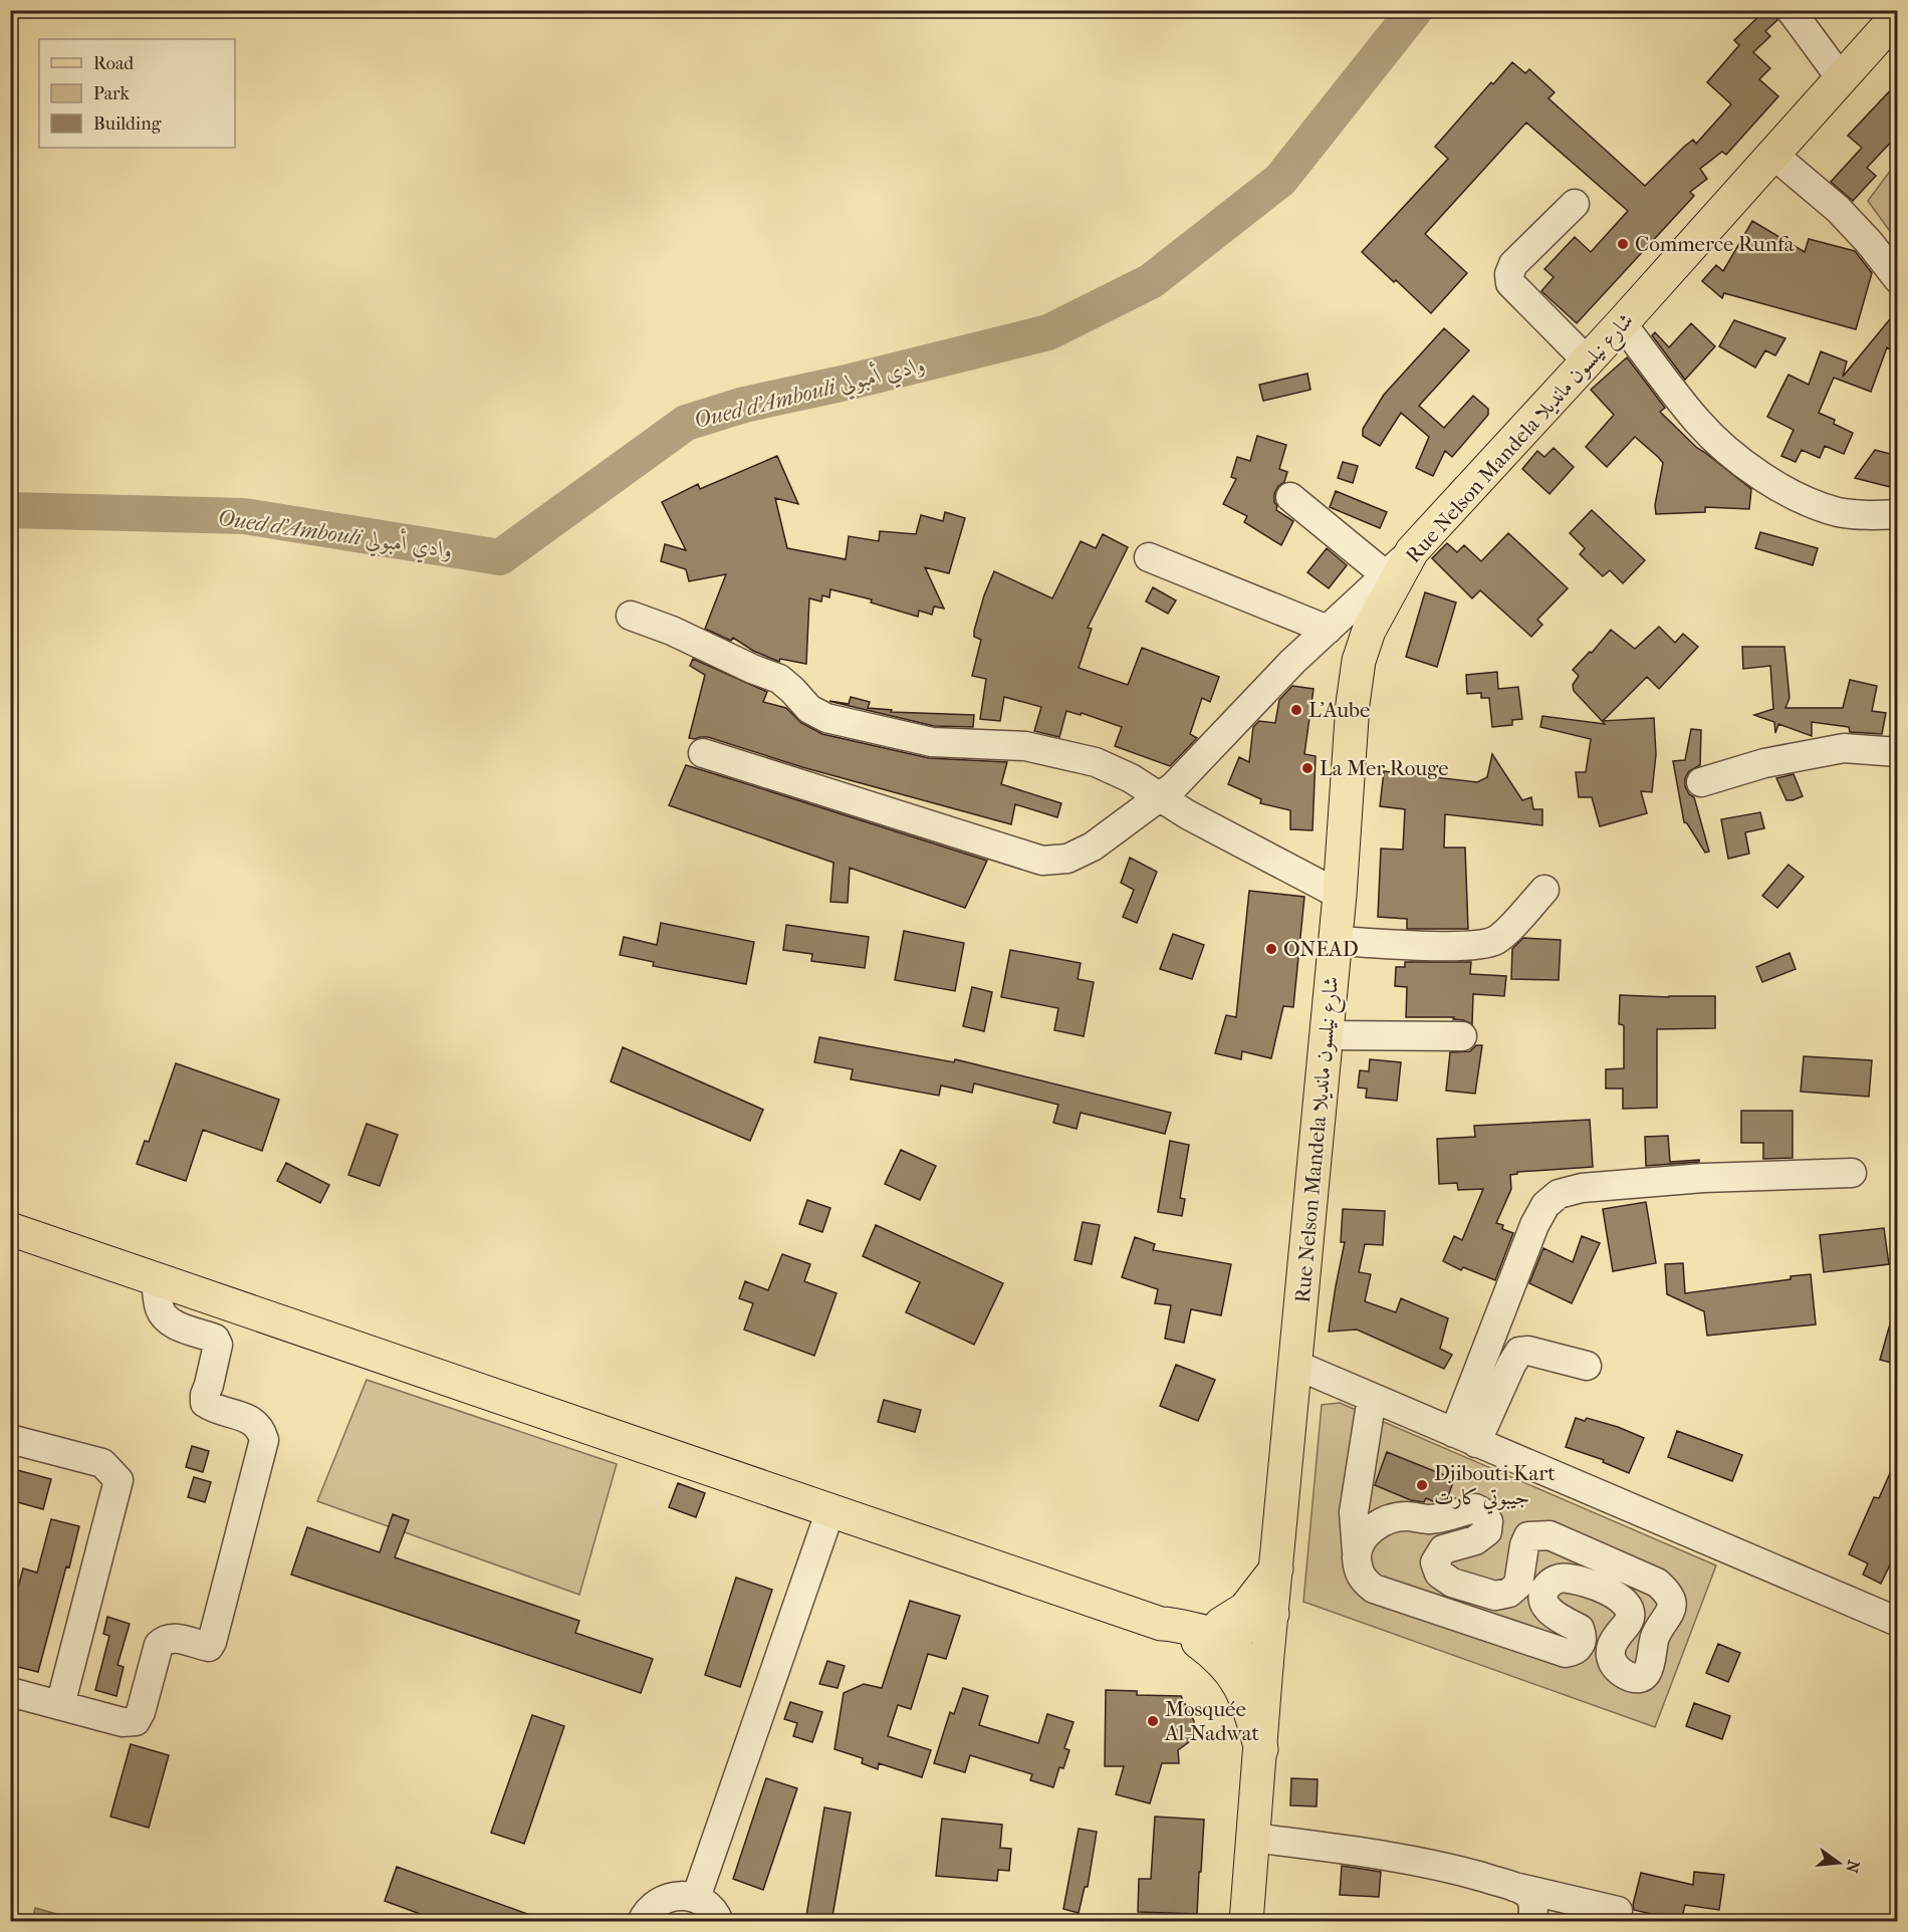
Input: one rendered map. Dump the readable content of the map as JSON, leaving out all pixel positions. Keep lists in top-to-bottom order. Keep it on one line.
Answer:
{"streets":{"main road":["Rue Nelson Mandela شارع نيلسون مانديلا"]},"water":["Oued d'Ambouli وادي أمبولي"],"places":["Commerce Runfa","L'Aube","La Mer Rouge","ONEAD","Djibouti Kart جيبوتي كارت","Mosquée Al-Nadwat"],"legend":["Road","Park","Building"],"north":"right"}
